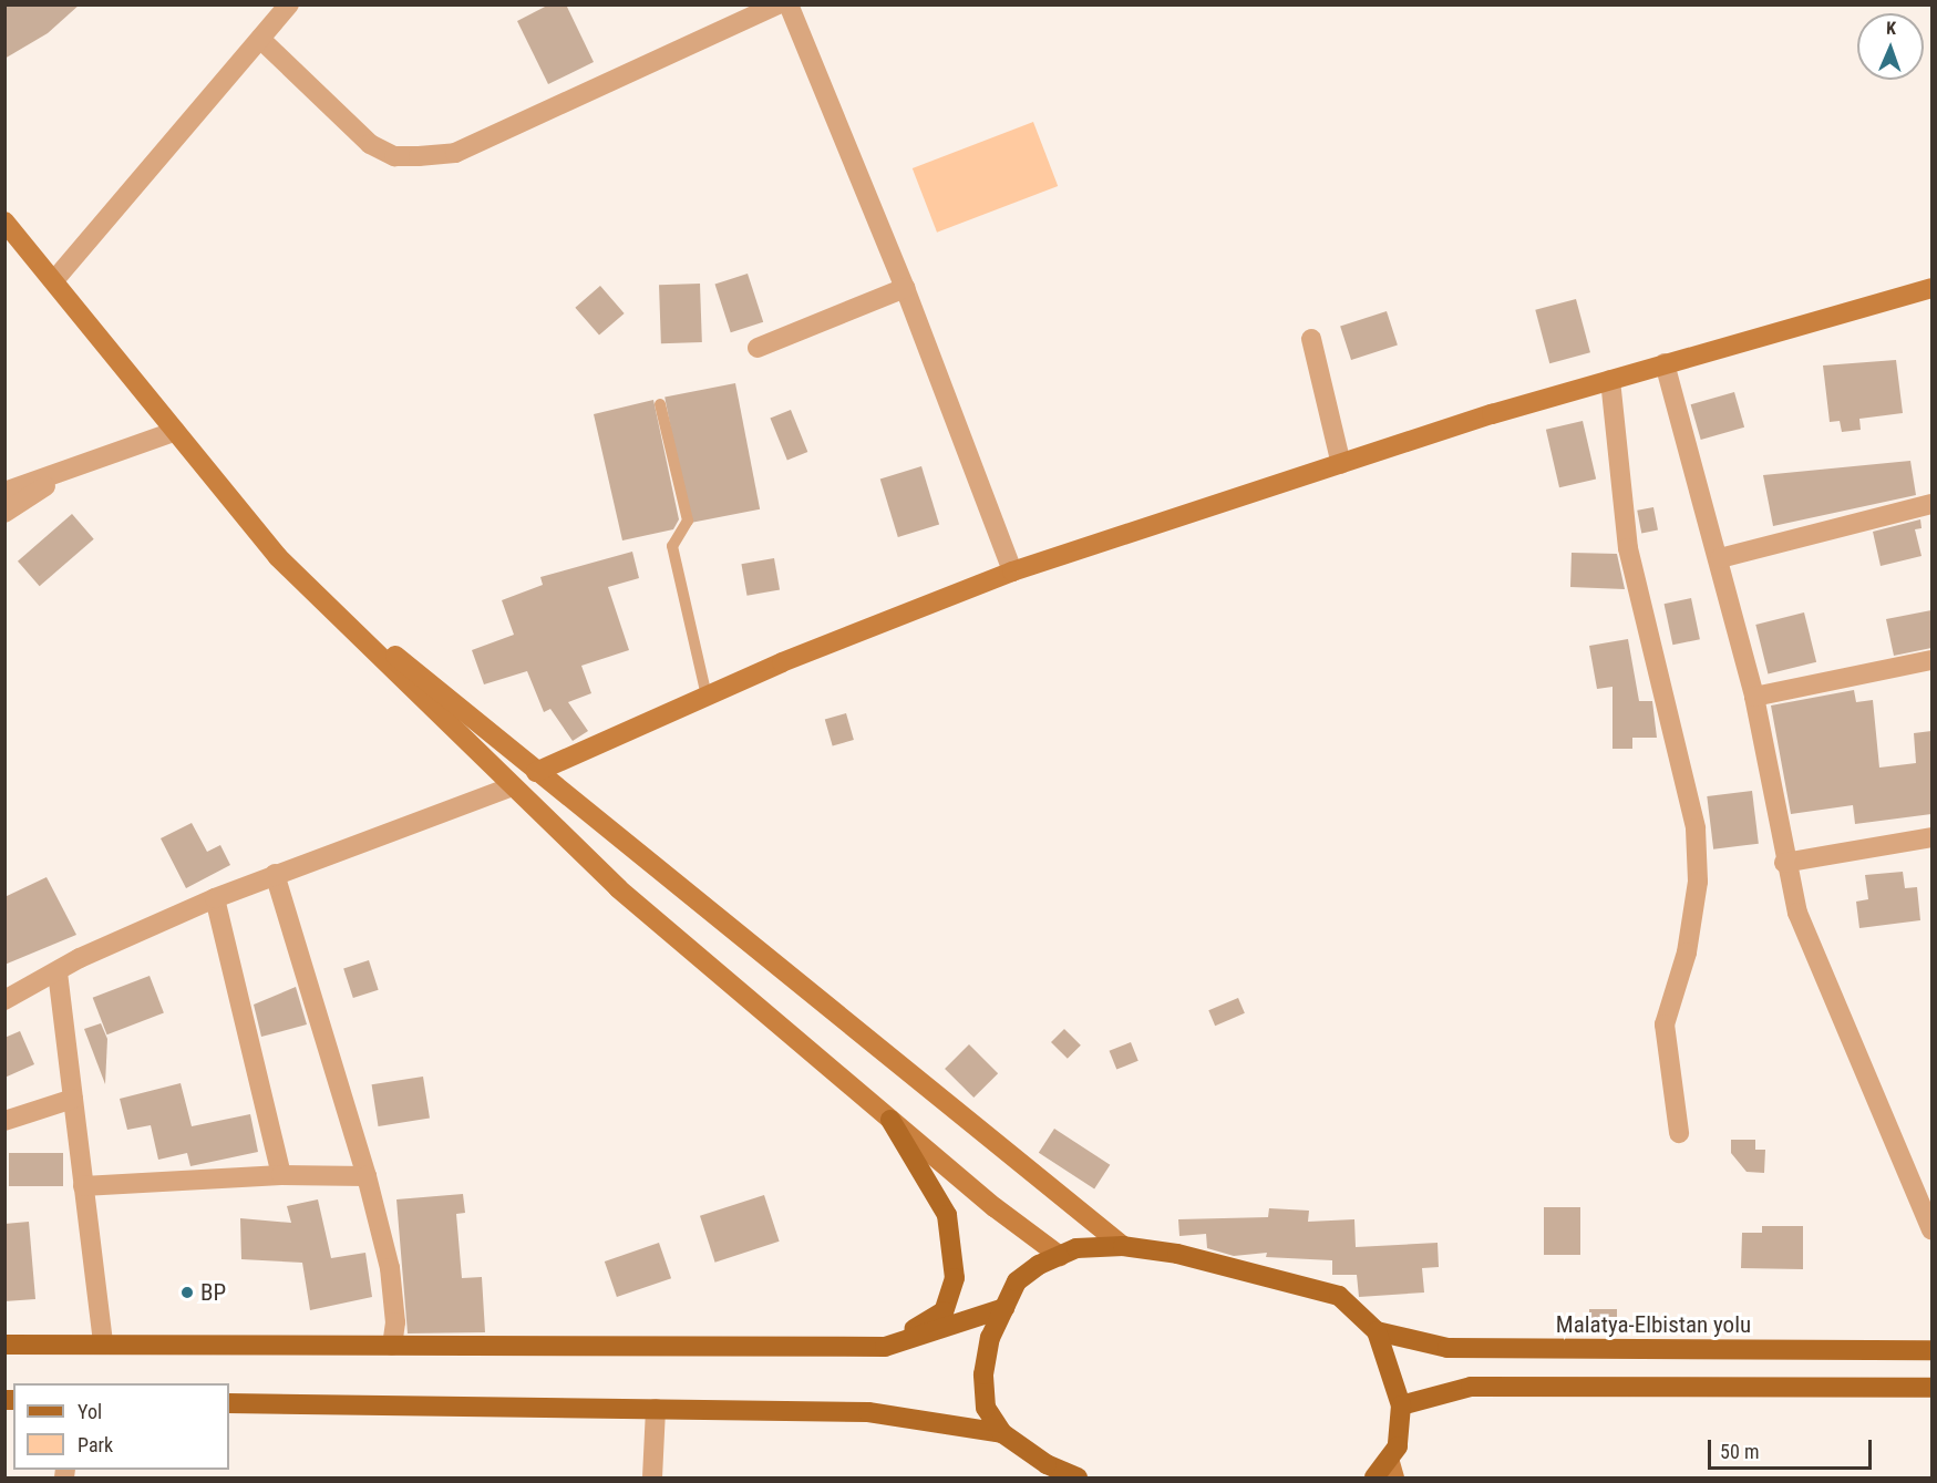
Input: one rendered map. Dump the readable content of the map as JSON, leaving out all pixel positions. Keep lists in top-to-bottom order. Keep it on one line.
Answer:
{"streets":{"main road":["Malatya-Elbistan yolu"]},"places":["BP"],"legend":["Yol","Park"],"scale_bar":"50 m","north":"top"}
